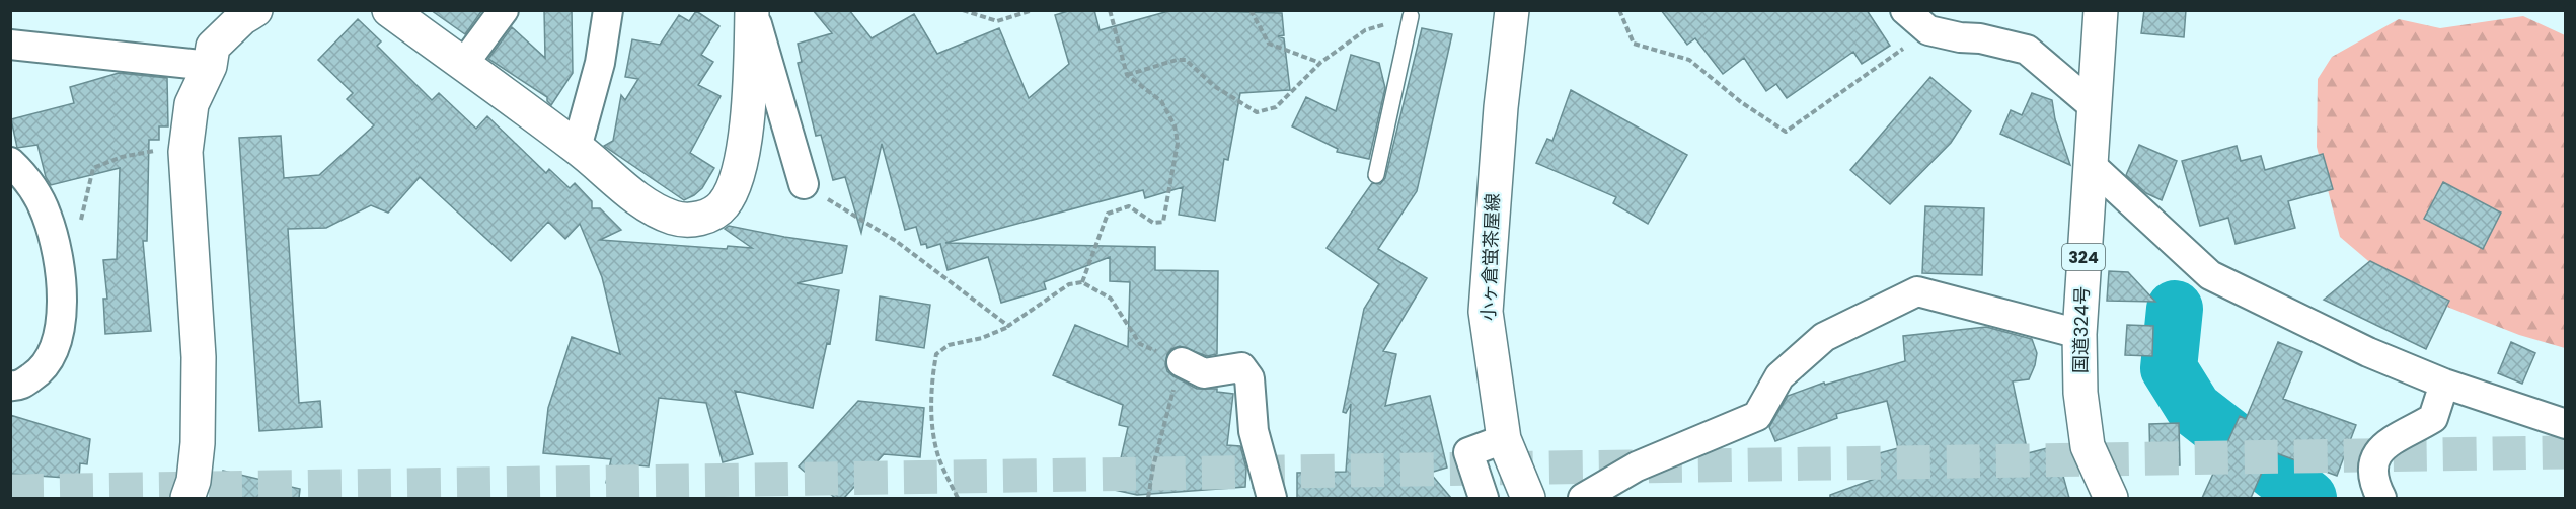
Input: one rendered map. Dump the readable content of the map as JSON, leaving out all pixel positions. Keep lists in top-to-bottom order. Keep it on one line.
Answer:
{"streets":{"main road":["小ヶ倉蛍茶屋線","324","国道324号"]}}
